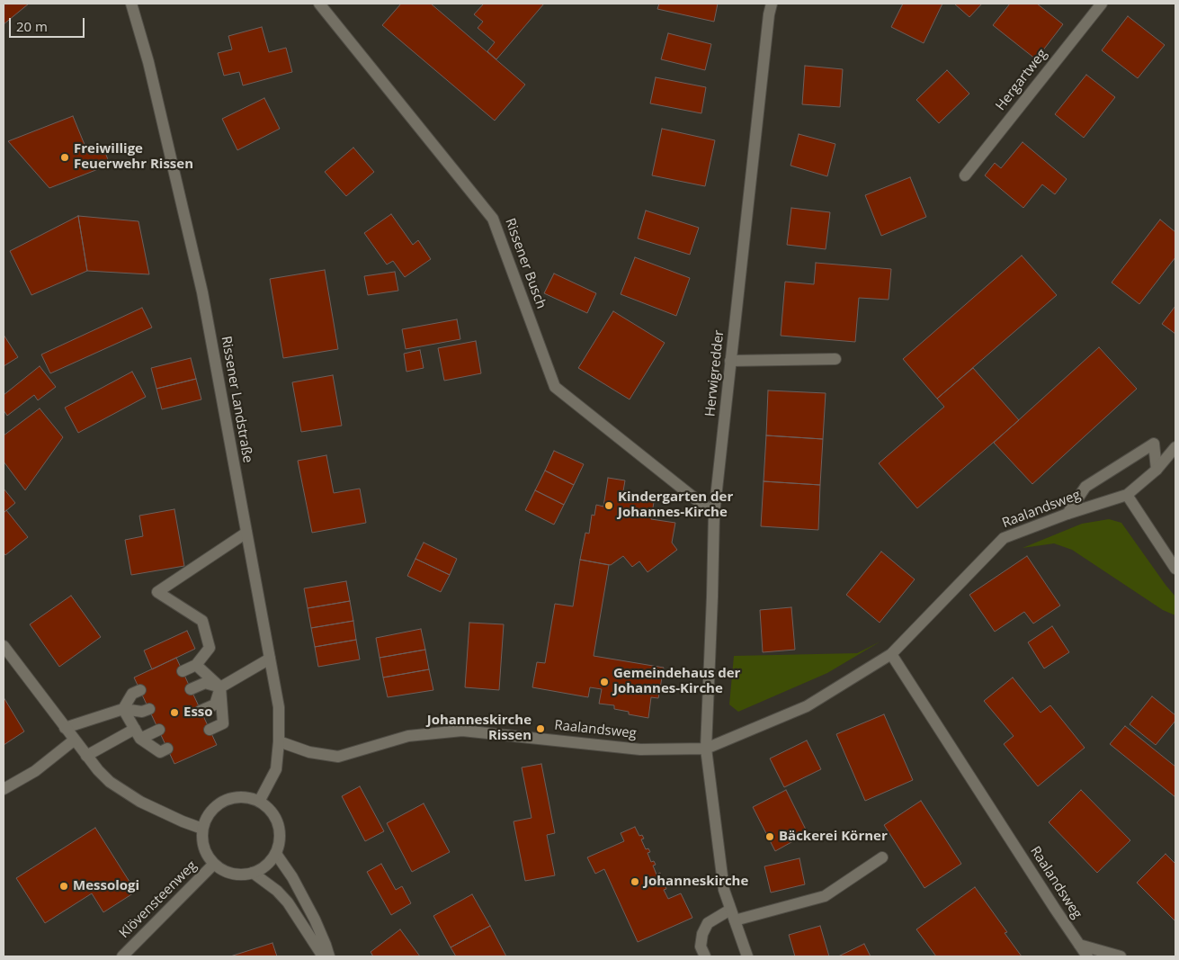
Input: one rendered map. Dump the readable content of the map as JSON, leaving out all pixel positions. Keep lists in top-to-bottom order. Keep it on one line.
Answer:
{"streets":{"street":["Hergartweg","Rissener Busch","Herwigredder","Rissener Landstraße","Raalandsweg","Klövensteenweg"]},"crossings":[["Rissener Busch","Herwigredder"],["Herwigredder","Raalandsweg"],["Rissener Landstraße","Raalandsweg"],["Rissener Landstraße","Klövensteenweg"]],"places":["Freiwillige Feuerwehr Rissen","Kindergarten der Johannes-Kirche","Gemeindehaus der Johannes-Kirche","Esso","Johanneskirche Rissen","Bäckerei Körner","Johanneskirche","Messologi"],"scale_bar":"20 m"}
